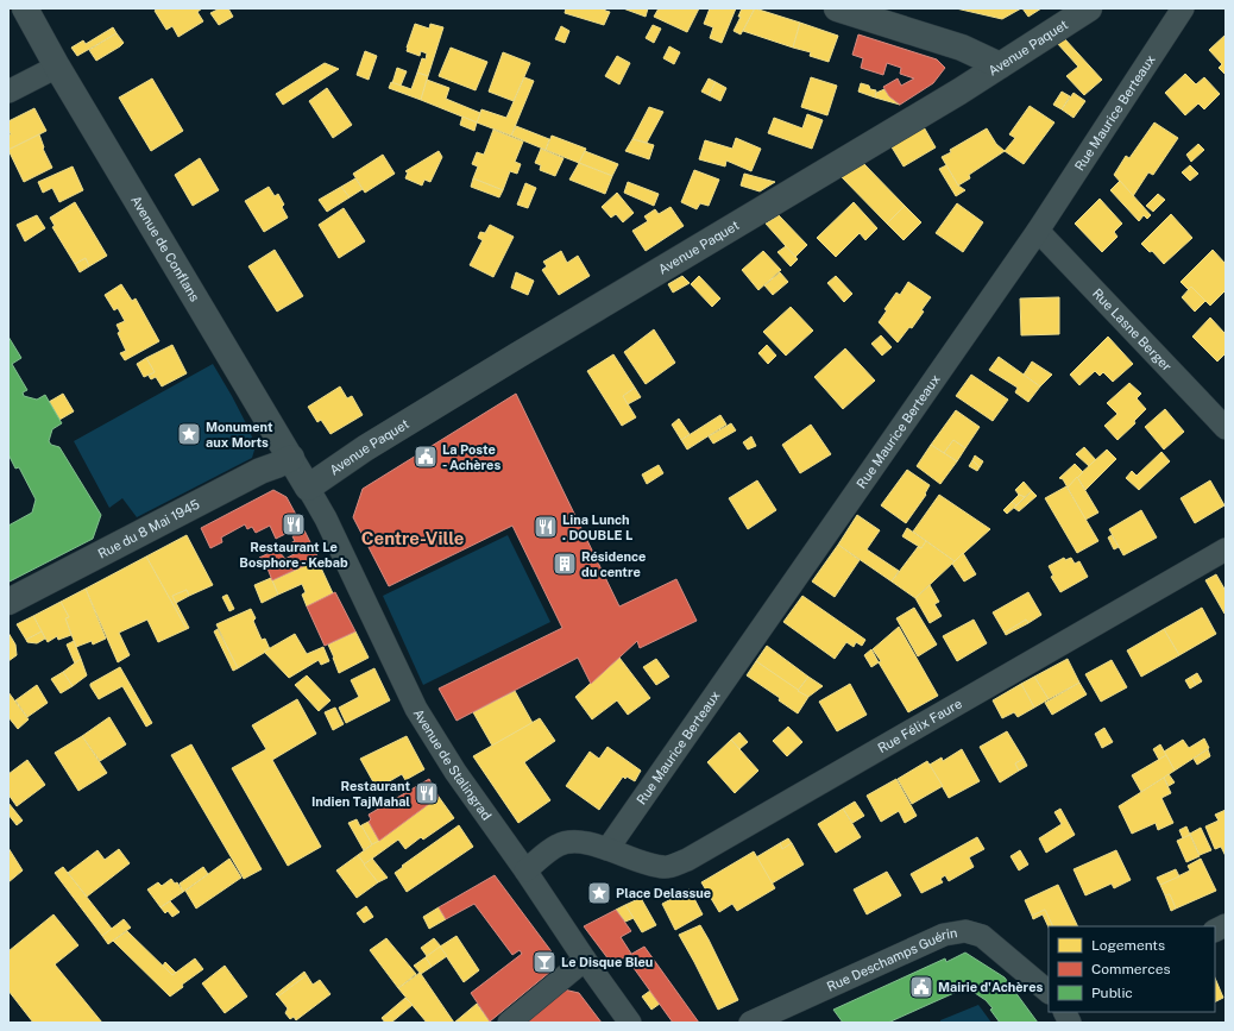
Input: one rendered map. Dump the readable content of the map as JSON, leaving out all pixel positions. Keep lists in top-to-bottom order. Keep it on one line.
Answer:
{"streets":{"street":["Avenue Paquet","Rue Maurice Berteaux","Avenue de Conflans","Rue Lasne Berger","Rue du 8 Mai 1945","Rue Félix Faure","Avenue de Stalingrad","Rue Deschamps Guérin"]},"crossings":[["Avenue Paquet","Avenue de Conflans"],["Avenue Paquet","Avenue de Stalingrad"],["Rue Maurice Berteaux","Rue Lasne Berger"],["Rue Maurice Berteaux","Rue Félix Faure"],["Avenue de Conflans","Rue du 8 Mai 1945"],["Avenue de Conflans","Avenue de Stalingrad"]],"districts":["Centre-Ville"],"places":{"place":["Monument aux Morts","Place Delassue"],"public building":["La Poste - Achères","Mairie d'Achères"],"restaurant":["Restaurant Le Bosphore - Kebab","Lina Lunch . DOUBLE L","Restaurant Indien TajMahal"],"building":["Résidence du centre"],"bar":["Le Disque Bleu"]},"legend":["Logements","Commerces","Public"]}
